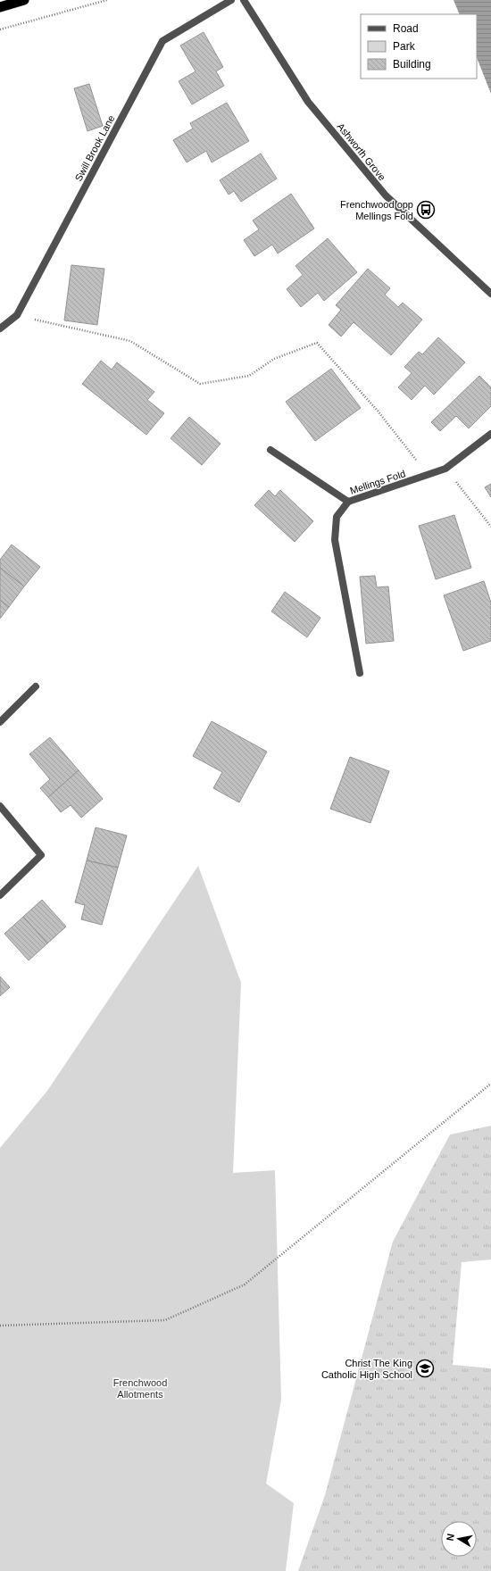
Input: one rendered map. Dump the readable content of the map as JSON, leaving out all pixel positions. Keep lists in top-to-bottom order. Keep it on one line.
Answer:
{"streets":{"street":["Swill Brook Lane","Ashworth Grove","Mellings Fold"]},"parks":["Frenchwood Allotments"],"places":{"bus stop":["Frenchwood opp Mellings Fold"],"school or university":["Christ The King Catholic High School"]},"legend":["Road","Park","Building"],"north":"left"}
